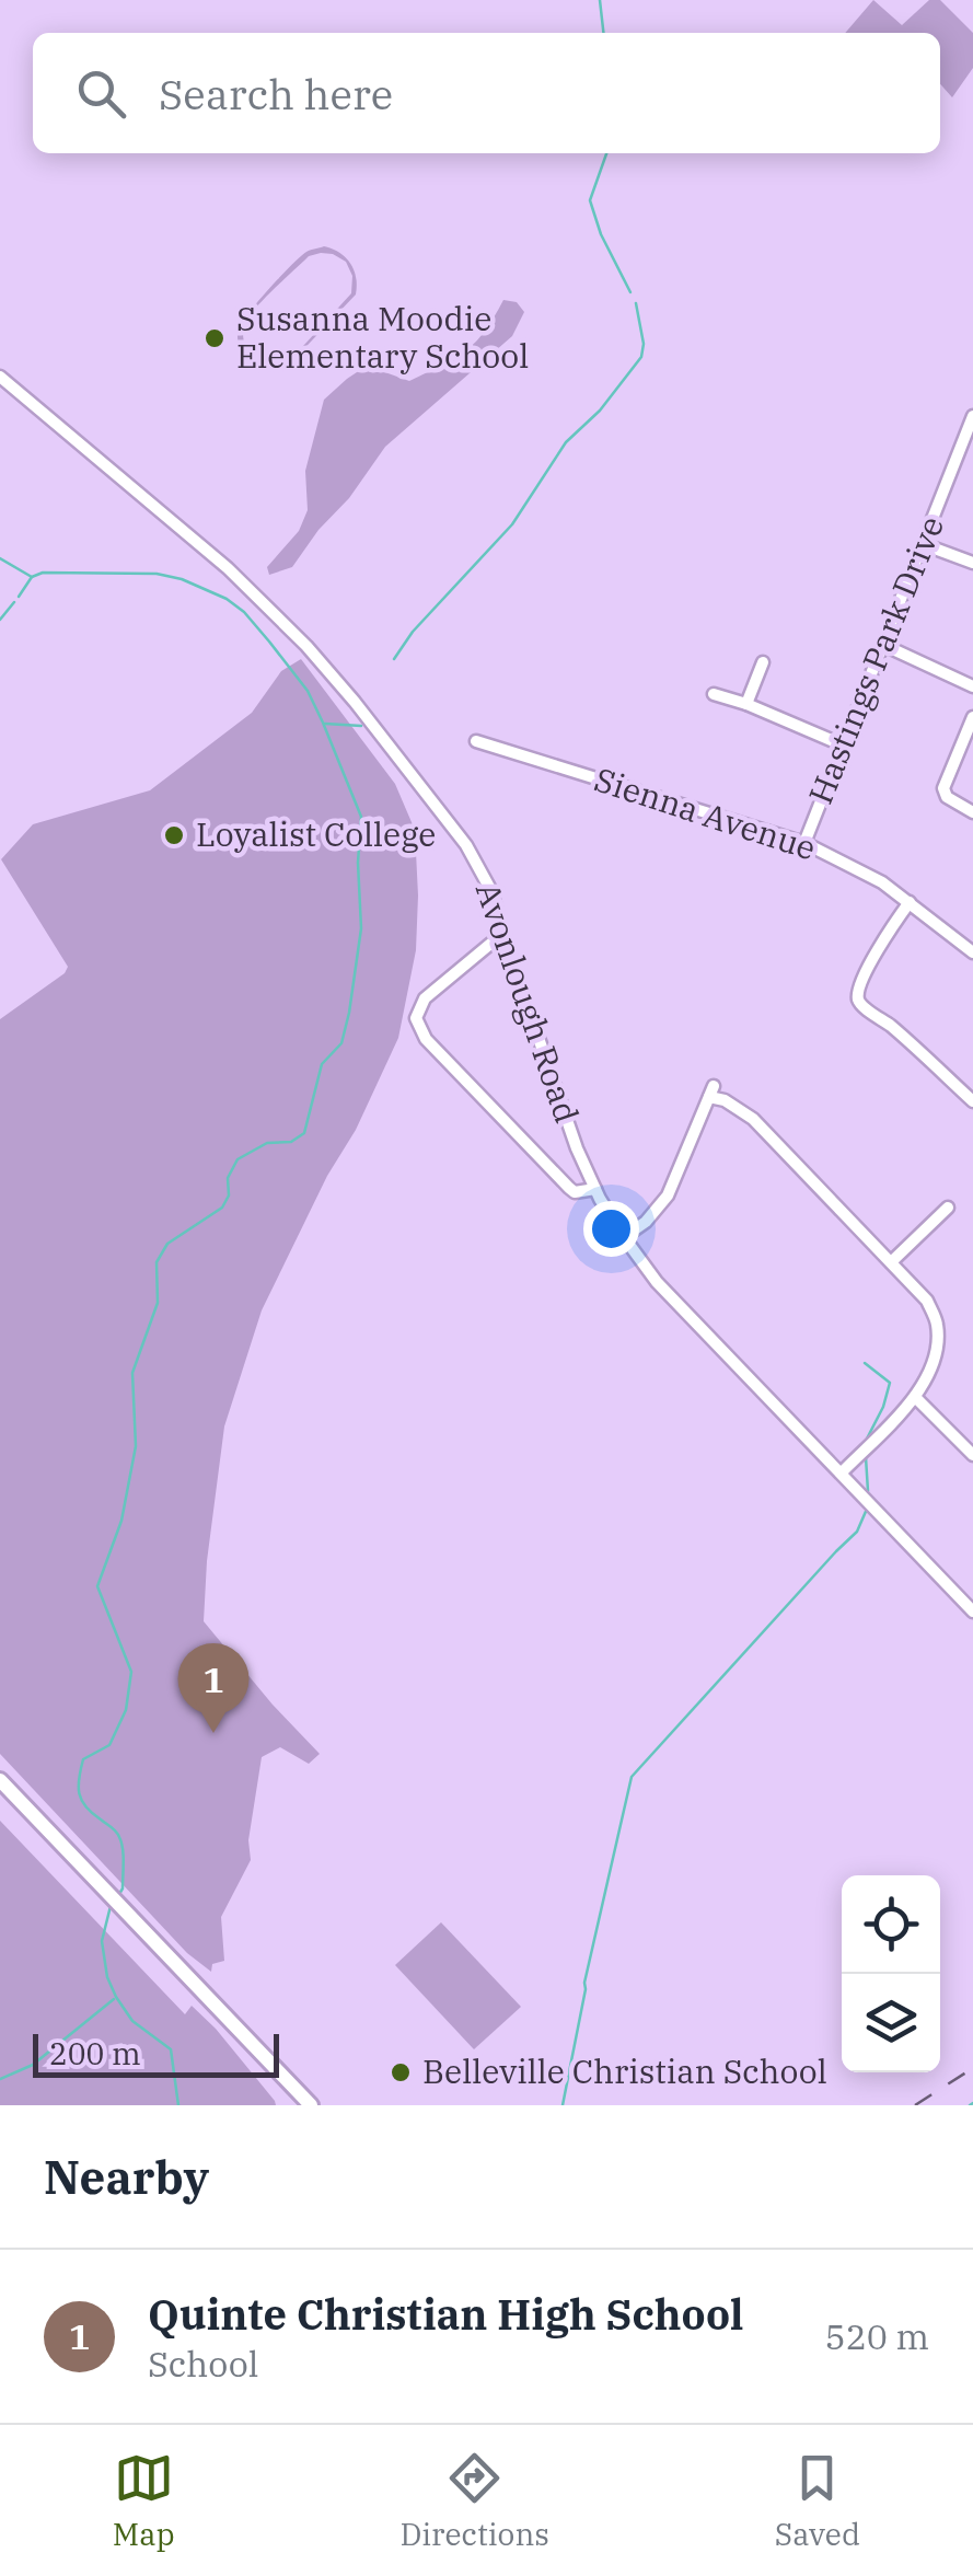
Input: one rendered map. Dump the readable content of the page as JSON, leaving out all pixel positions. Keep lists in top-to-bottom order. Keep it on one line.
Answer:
{"streets":{"street":["Hastings Park Drive","Sienna Avenue","Avonlough Road"]},"crossings":[["Hastings Park Drive","Sienna Avenue"]],"places":["Susanna Moodie Elementary School","Loyalist College","Belleville Christian School"],"scale_bar":"200 m","page":{"search":"Search here","pins":"1","scale":"200 m","heading":"Nearby","list":[{"mark":"1","name":"Quinte Christian High School","note":"School","value":"520 m"}],"nav":["Map","Directions","Saved"]}}
